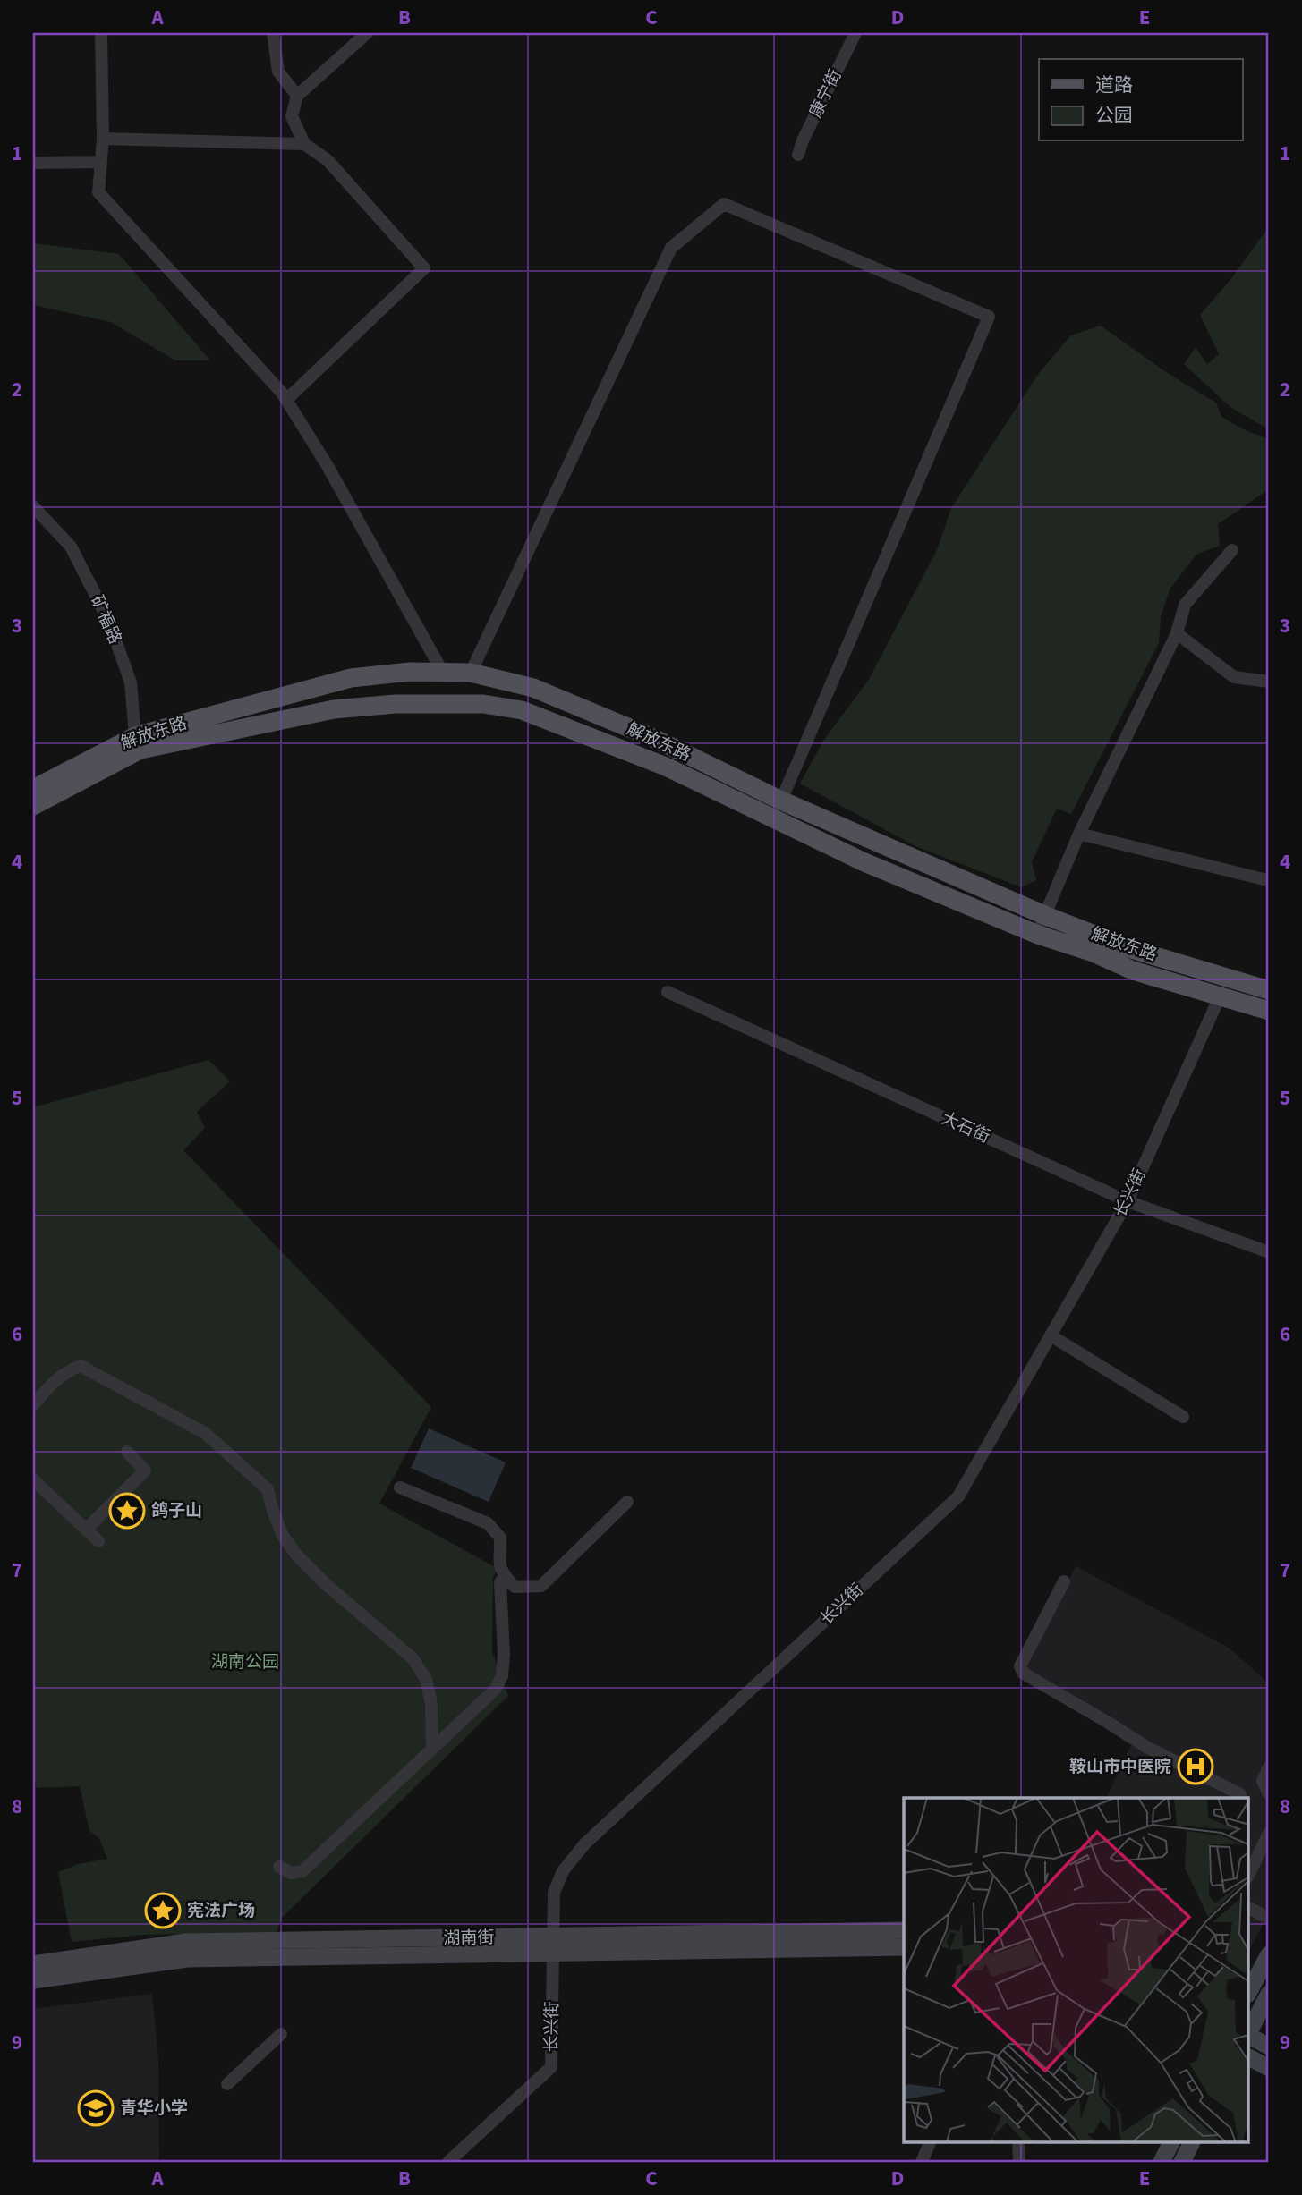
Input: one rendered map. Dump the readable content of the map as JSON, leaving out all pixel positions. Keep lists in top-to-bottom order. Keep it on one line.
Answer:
{"streets":{"main road":["解放东路","湖南街"],"street":["康宁街","矿福路","大石街","长兴街"]},"crossings":[["矿福路","解放东路"],["解放东路","长兴街"],["大石街","长兴街"],["长兴街","湖南街"]],"parks":["湖南公园"],"places":{"place":["鸽子山","宪法广场"],"hospital":["鞍山市中医院"],"school or university":["青华小学"]},"legend":["道路","公园"],"grid":{"columns":["A","B","C","D","E"],"rows":["1","2","3","4","5","6","7","8","9"]}}
